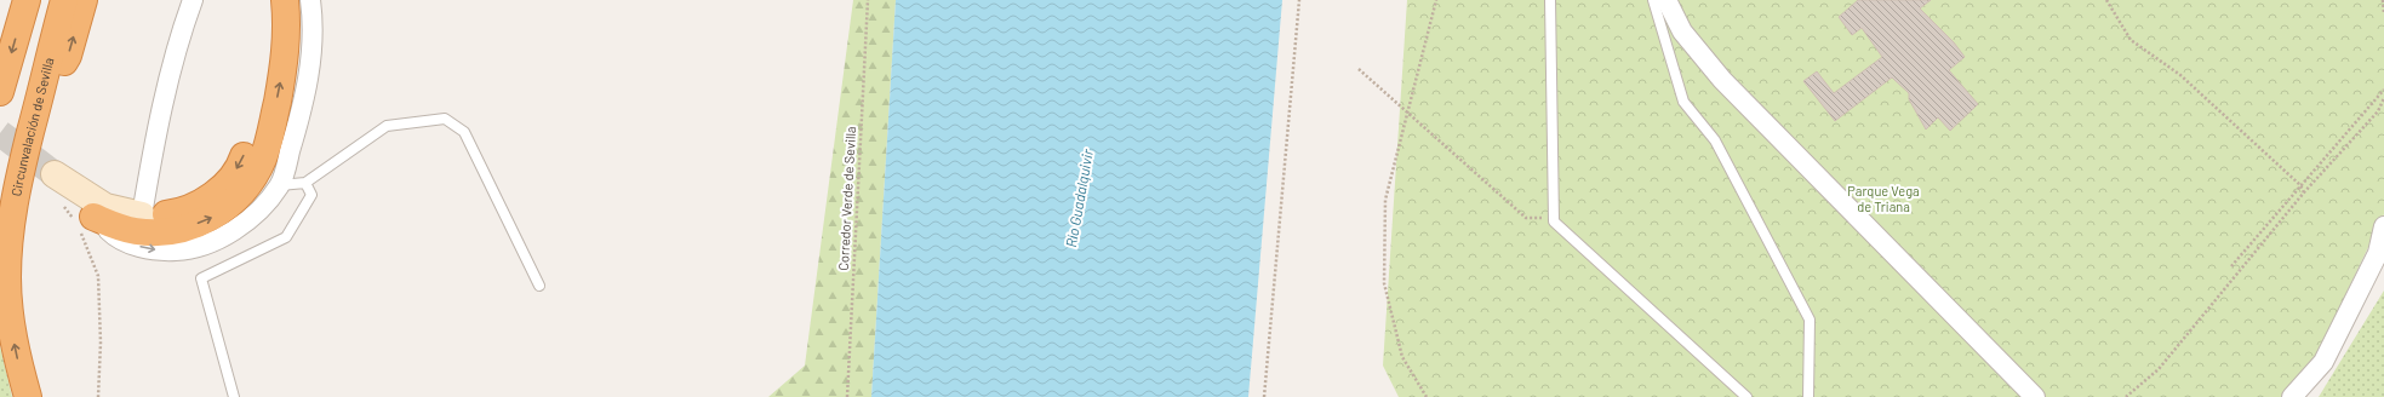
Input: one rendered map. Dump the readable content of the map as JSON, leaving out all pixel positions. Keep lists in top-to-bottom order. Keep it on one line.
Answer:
{"streets":{"highway":["Circunvalación de Sevilla"],"path":["Corredor Verde de Sevilla"]},"water":["Río Guadalquivir"],"parks":["Parque Vega de Triana"]}
